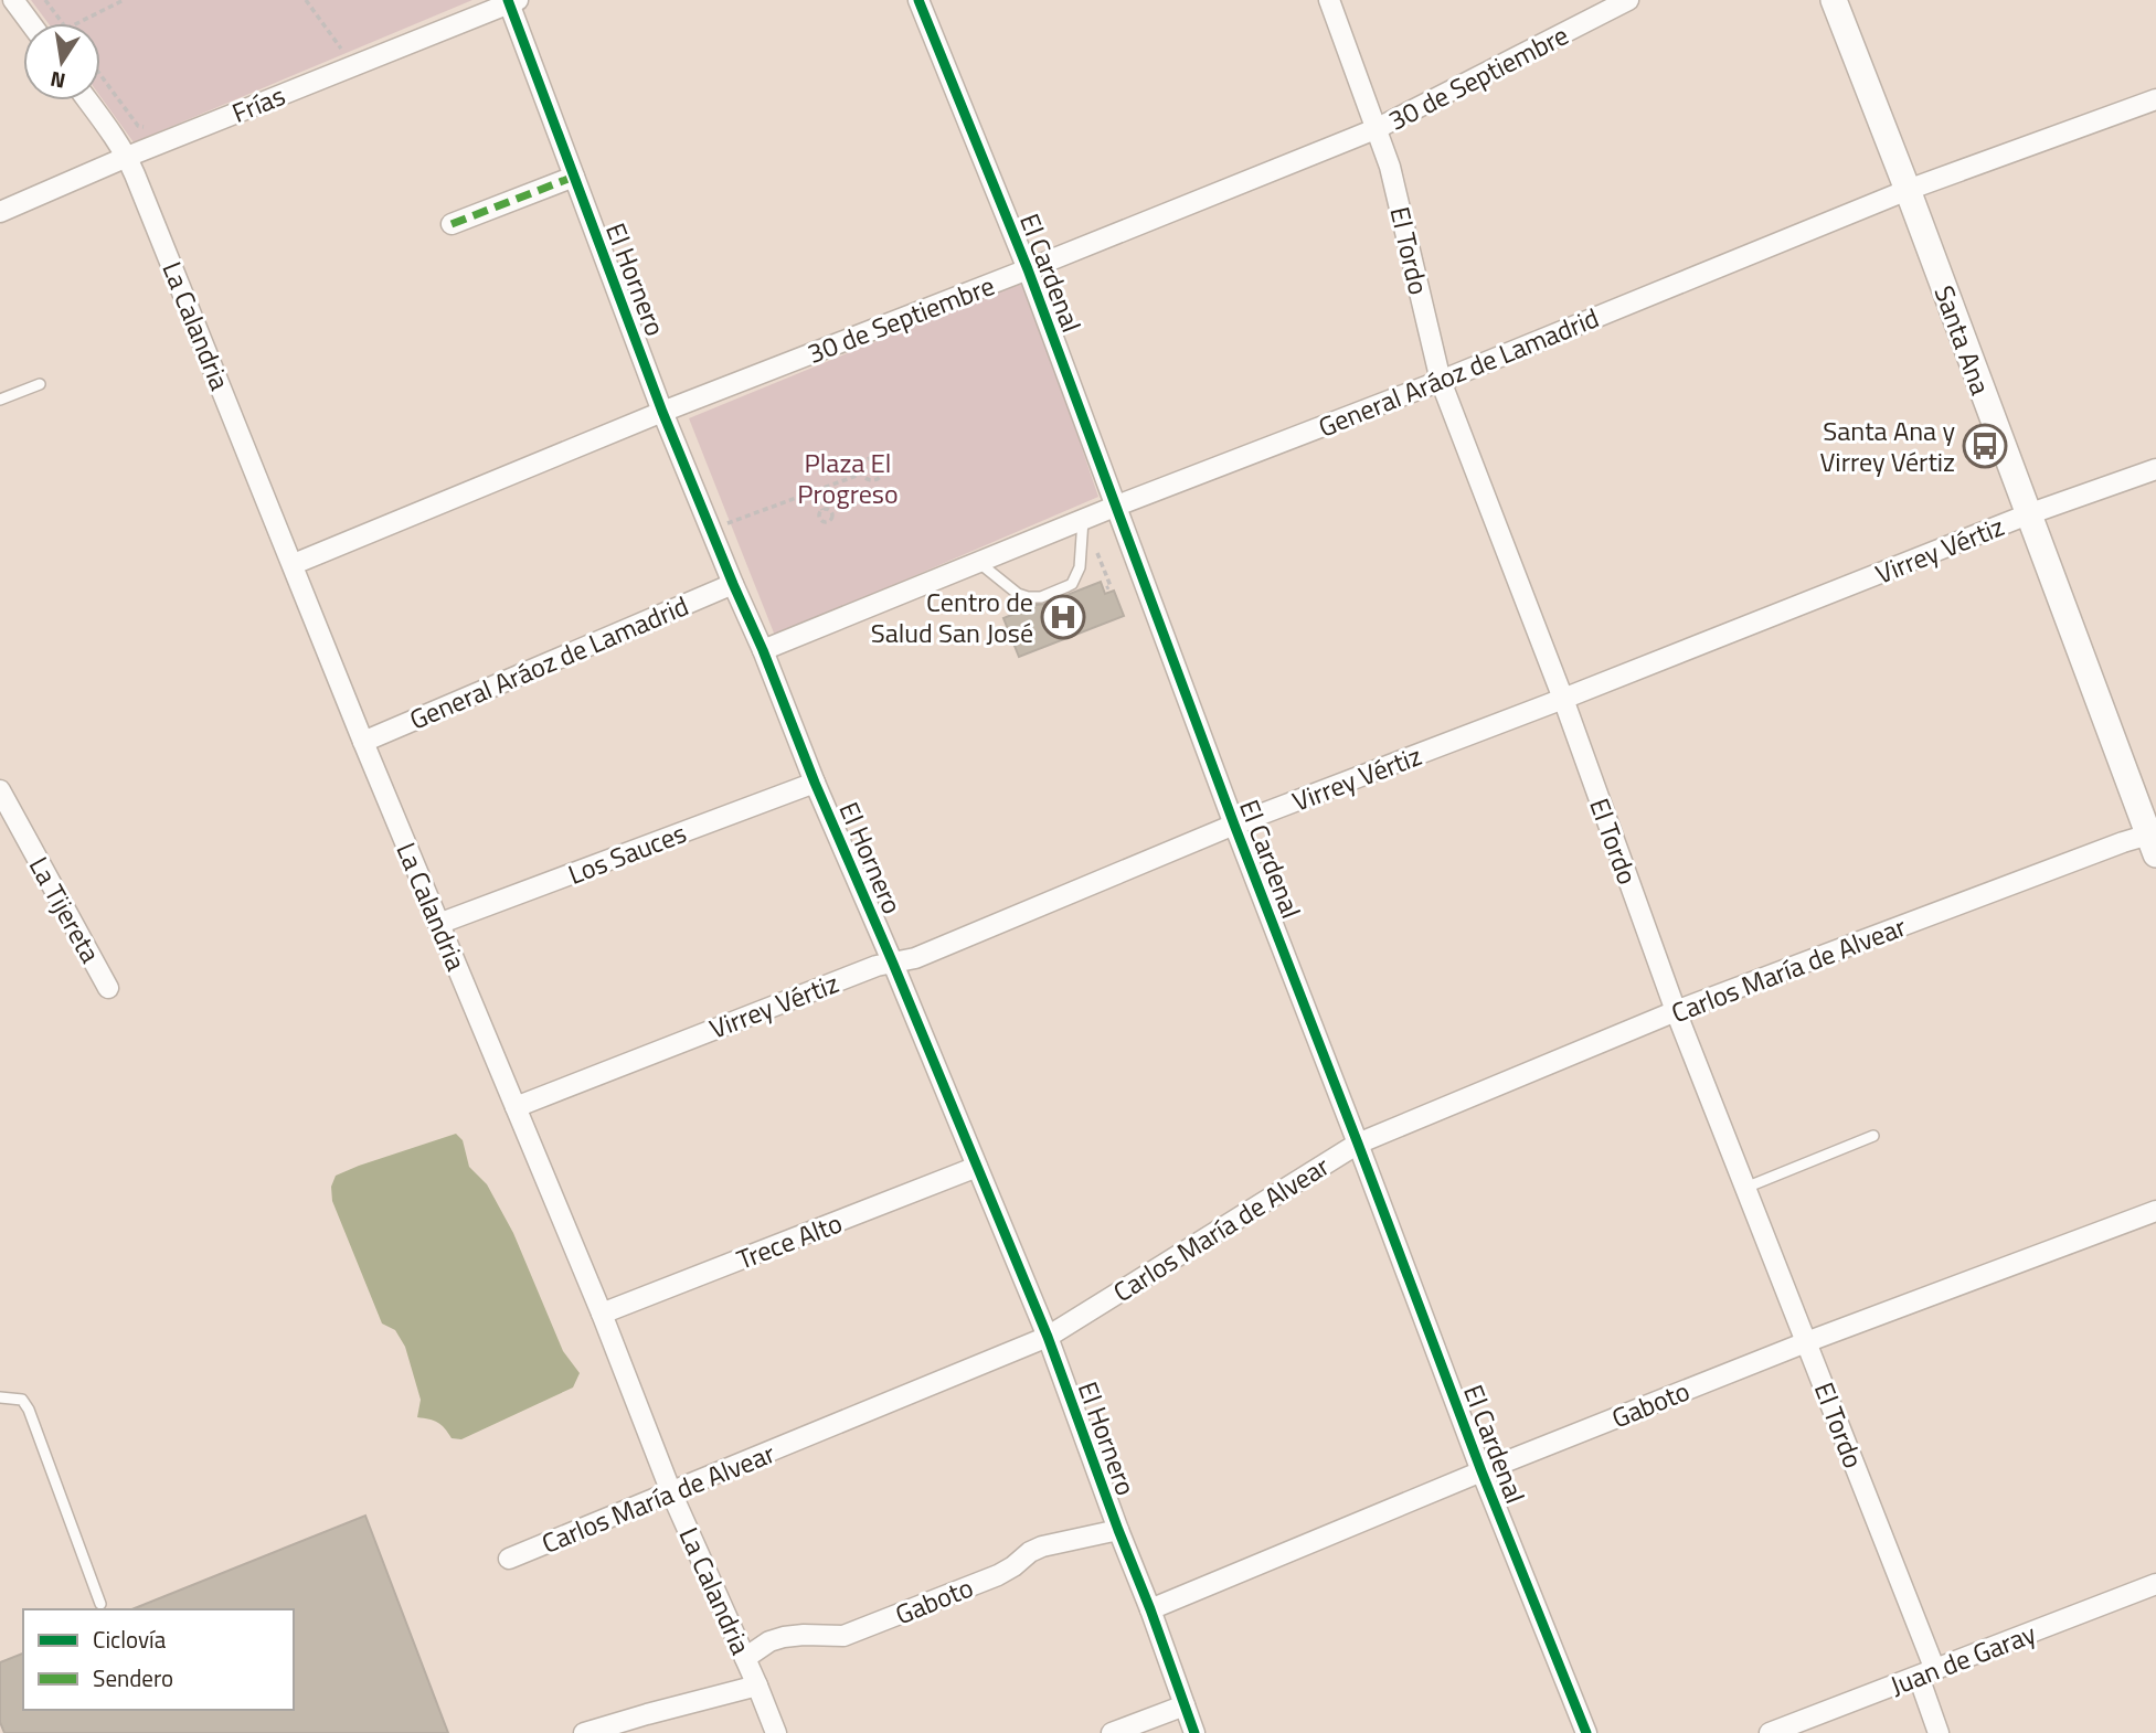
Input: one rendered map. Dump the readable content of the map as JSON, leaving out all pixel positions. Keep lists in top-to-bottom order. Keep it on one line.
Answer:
{"streets":{"street":["30 de Septiembre","Frías","El Tordo","El Cardenal","El Hornero","La Calandria","Santa Ana","General Aráoz de Lamadrid","Virrey Vértiz","Los Sauces","La Tijereta","Carlos María de Alvear","Trece Alto","Gaboto","Juan de Garay"]},"crossings":[["30 de Septiembre","El Tordo"],["30 de Septiembre","El Cardenal"],["30 de Septiembre","El Hornero"],["30 de Septiembre","La Calandria"],["Frías","El Hornero"],["Frías","La Calandria"],["El Tordo","General Aráoz de Lamadrid"],["El Tordo","Virrey Vértiz"],["El Tordo","Carlos María de Alvear"],["El Tordo","Gaboto"],["El Tordo","Juan de Garay"],["El Cardenal","General Aráoz de Lamadrid"],["El Cardenal","Virrey Vértiz"],["El Cardenal","Carlos María de Alvear"],["El Cardenal","Gaboto"],["El Hornero","General Aráoz de Lamadrid"],["El Hornero","Virrey Vértiz"],["El Hornero","Los Sauces"],["El Hornero","Carlos María de Alvear"],["El Hornero","Trece Alto"],["El Hornero","Gaboto"],["La Calandria","General Aráoz de Lamadrid"],["La Calandria","Virrey Vértiz"],["La Calandria","Los Sauces"],["La Calandria","Carlos María de Alvear"],["La Calandria","Trece Alto"],["La Calandria","Gaboto"],["Santa Ana","General Aráoz de Lamadrid"],["Santa Ana","Virrey Vértiz"],["Santa Ana","Carlos María de Alvear"]],"parks":["Plaza El Progreso"],"places":{"bus stop":["Santa Ana y Virrey Vértiz"],"hospital":["Centro de Salud San José"]},"legend":["Ciclovía","Sendero"],"north":"bottom"}
